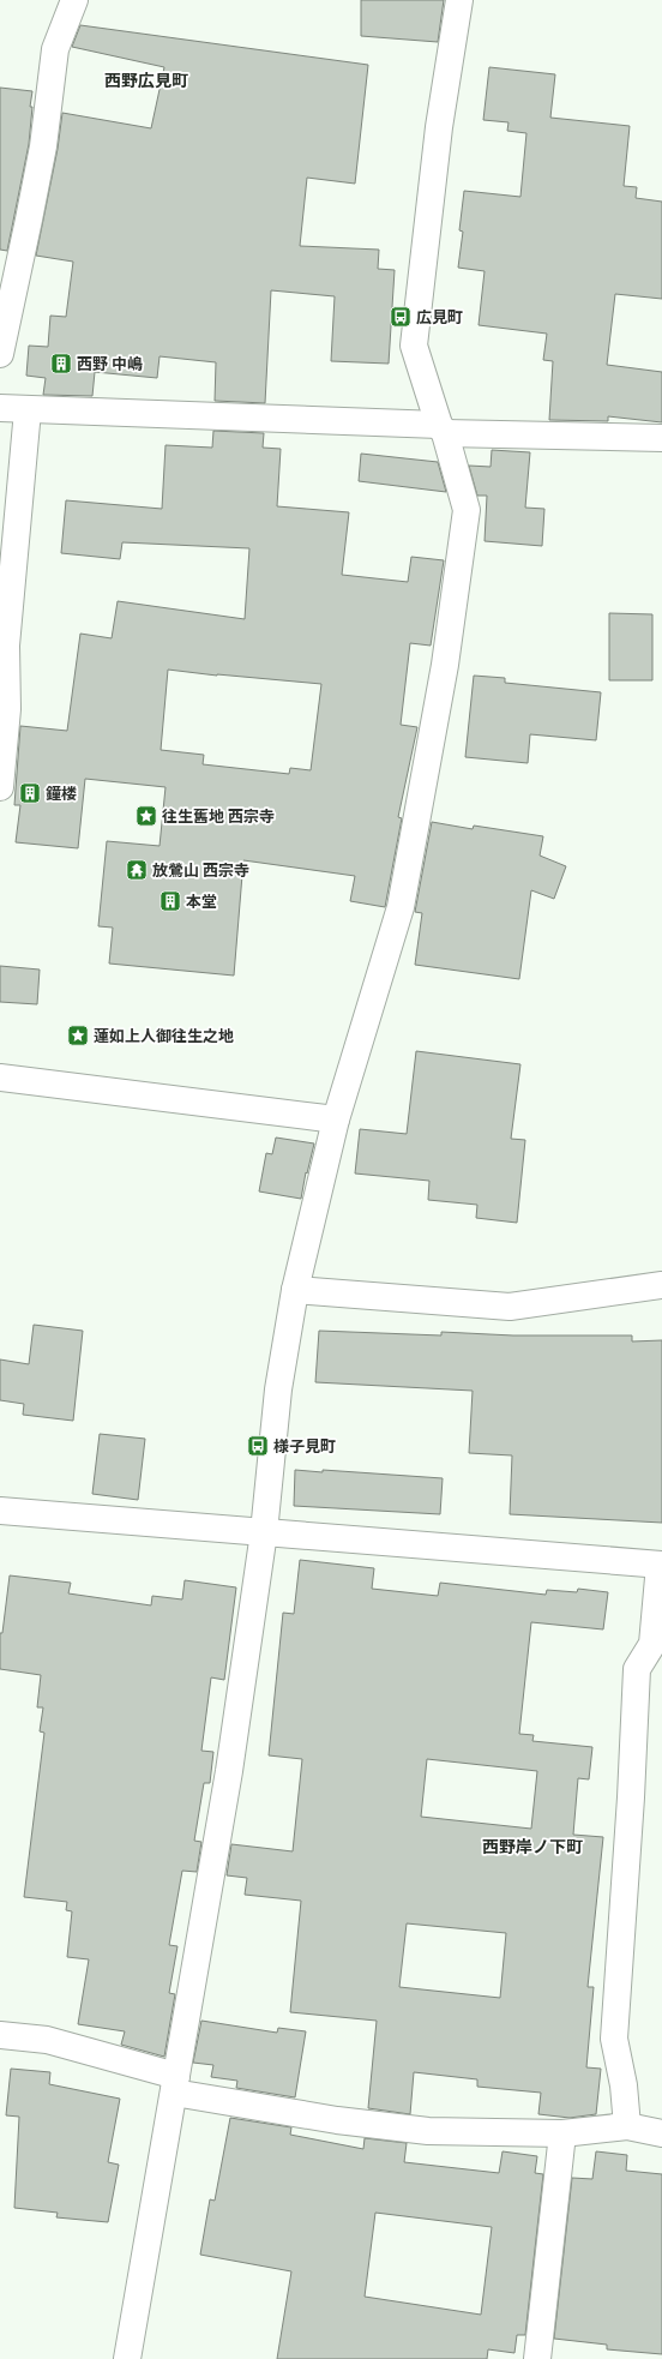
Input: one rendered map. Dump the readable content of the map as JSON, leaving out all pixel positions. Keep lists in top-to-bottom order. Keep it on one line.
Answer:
{"districts":["西野広見町","西野岸ノ下町"],"places":{"bus stop":["広見町","様子見町"],"building":["西野 中嶋","鐘楼","本堂"],"place":["往生舊地 西宗寺","蓮如上人御往生之地"],"temple":["放鶯山 西宗寺"]}}
